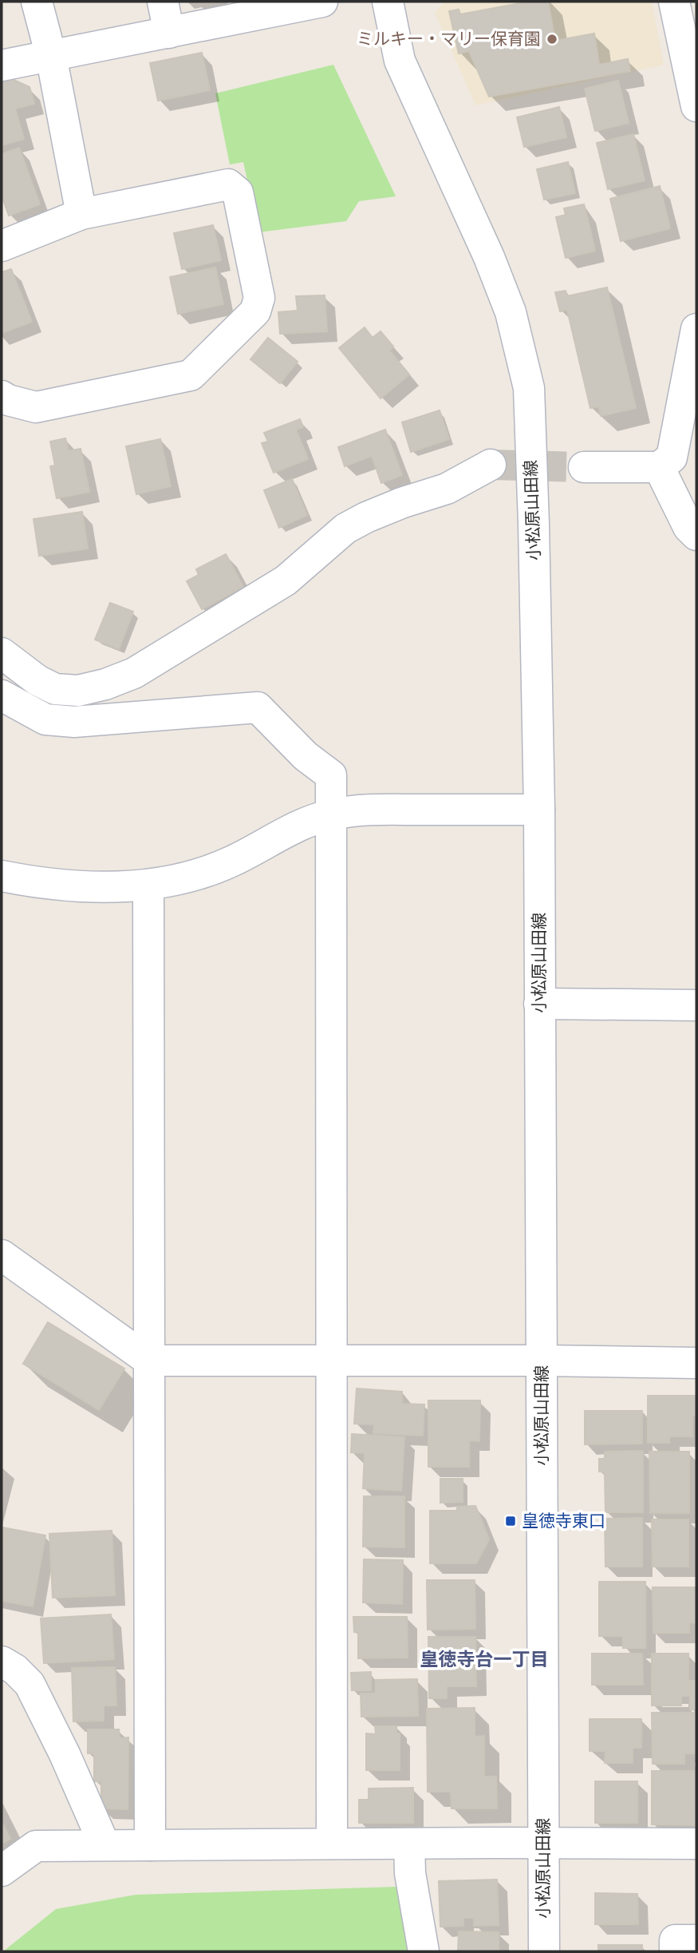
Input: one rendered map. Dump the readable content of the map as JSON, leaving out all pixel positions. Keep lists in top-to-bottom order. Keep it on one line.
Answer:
{"streets":{"street":["小松原山田線"]},"districts":["皇徳寺台一丁目"],"places":{"other":["ミルキー・マリー保育園"],"transit":["皇徳寺東口"]}}
